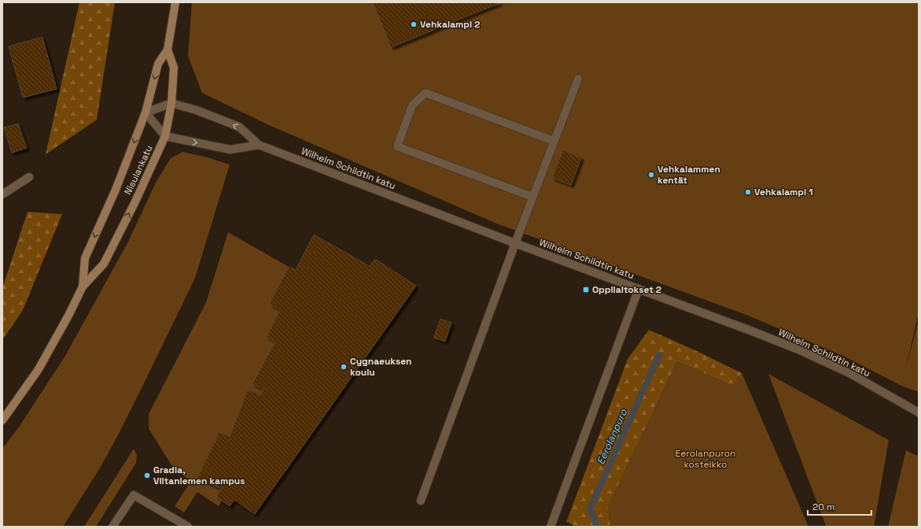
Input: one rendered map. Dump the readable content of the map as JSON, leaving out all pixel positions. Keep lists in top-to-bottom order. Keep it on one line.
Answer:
{"streets":{"main road":["Nisulankatu"],"street":["Wilhelm Schildtin katu"]},"crossings":[["Wilhelm Schildtin katu","Nisulankatu"]],"water":["Eerolanpuro"],"parks":["Eerolanpuron kosteikko"],"places":{"other":["Vehkalampi 2","Vehkalammen kentät","Vehkalampi 1","Cygnaeuksen koulu","Gradia, Viitaniemen kampus"],"transit":["Oppilaitokset 2"]},"scale_bar":"20 m"}
